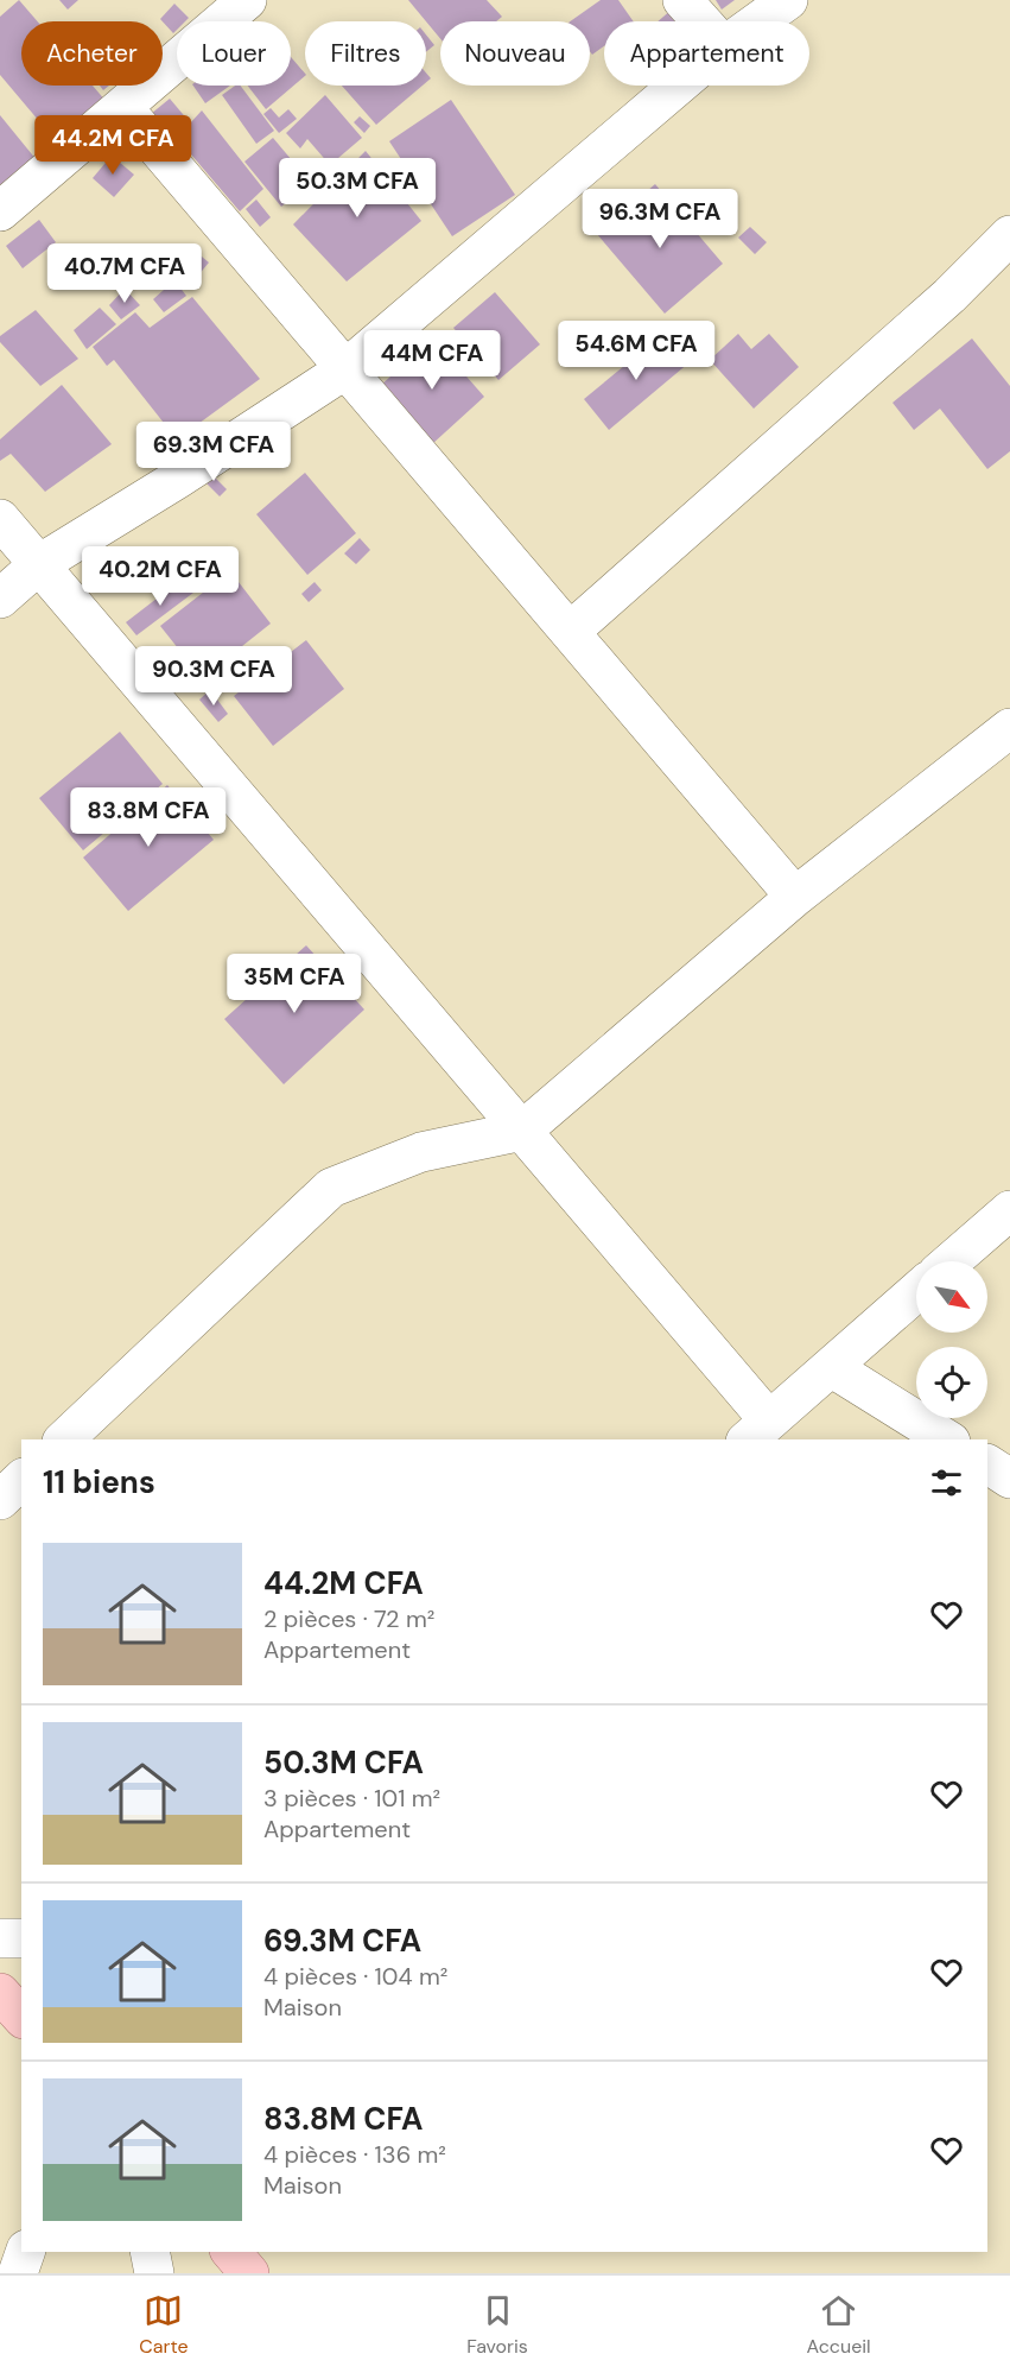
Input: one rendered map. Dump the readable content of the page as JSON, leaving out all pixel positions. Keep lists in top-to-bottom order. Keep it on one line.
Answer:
{"north":"bottom right","page":{"chip":["Acheter","Louer","Filtres","Nouveau","Appartement"],"price":["44.2M CFA","50.3M CFA","96.3M CFA","40.7M CFA","54.6M CFA","44M CFA","69.3M CFA","40.2M CFA","90.3M CFA","83.8M CFA","35M CFA"],"heading":"11 biens","list":[{"name":"44.2M CFA","note":"2 pièces · 72 m² · Appartement"},{"name":"50.3M CFA","note":"3 pièces · 101 m² · Appartement"},{"name":"69.3M CFA","note":"4 pièces · 104 m² · Maison"},{"name":"83.8M CFA","note":"4 pièces · 136 m² · Maison"}],"tabs":["Carte","Favoris","Accueil"]}}
